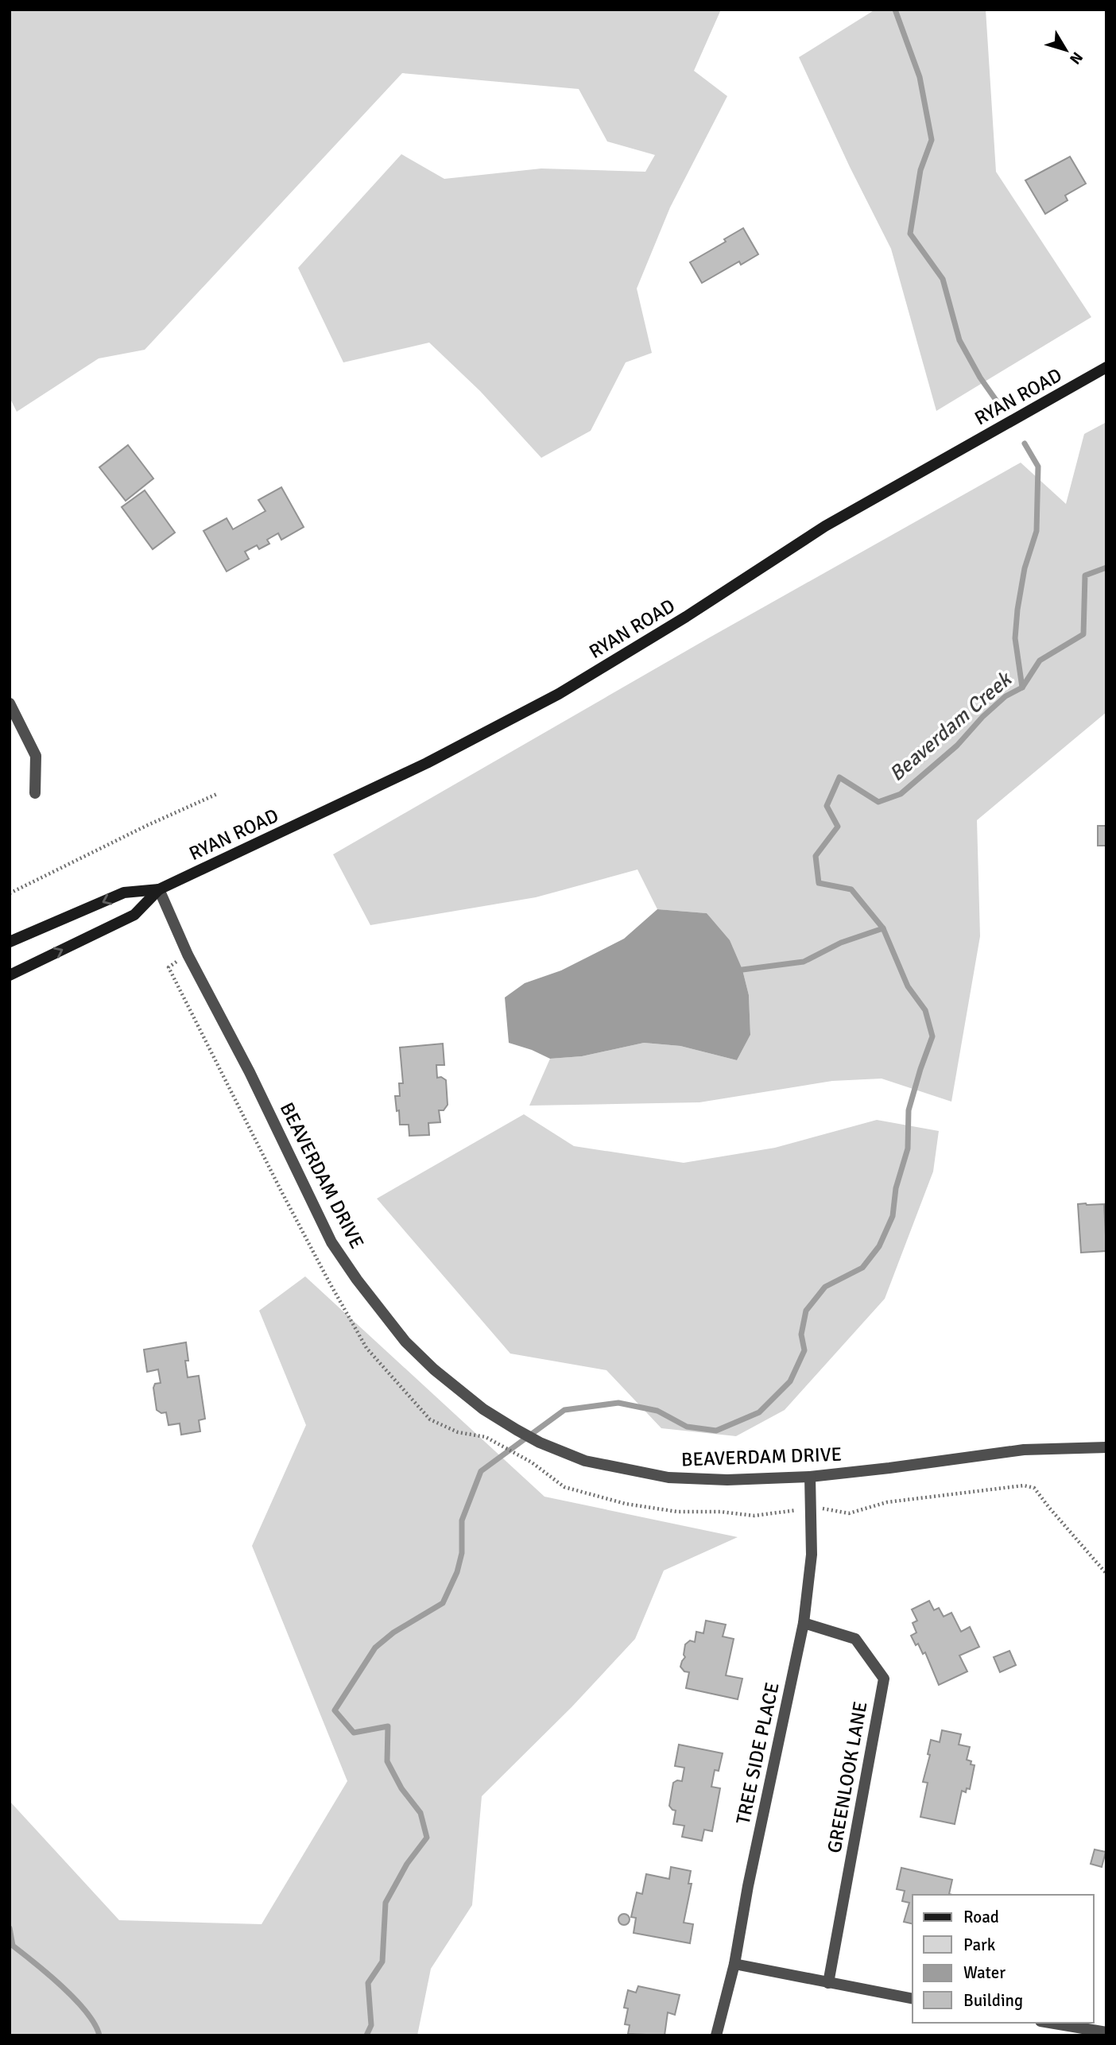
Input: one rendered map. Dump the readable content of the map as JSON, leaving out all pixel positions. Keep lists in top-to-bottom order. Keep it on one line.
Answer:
{"streets":{"main road":["RYAN ROAD"],"street":["BEAVERDAM DRIVE","TREE SIDE PLACE","GREENLOOK LANE"]},"crossings":[["RYAN ROAD","BEAVERDAM DRIVE"],["BEAVERDAM DRIVE","TREE SIDE PLACE"],["TREE SIDE PLACE","GREENLOOK LANE"]],"water":["Beaverdam Creek"],"legend":["Road","Park","Water","Building"],"north":"bottom right"}
